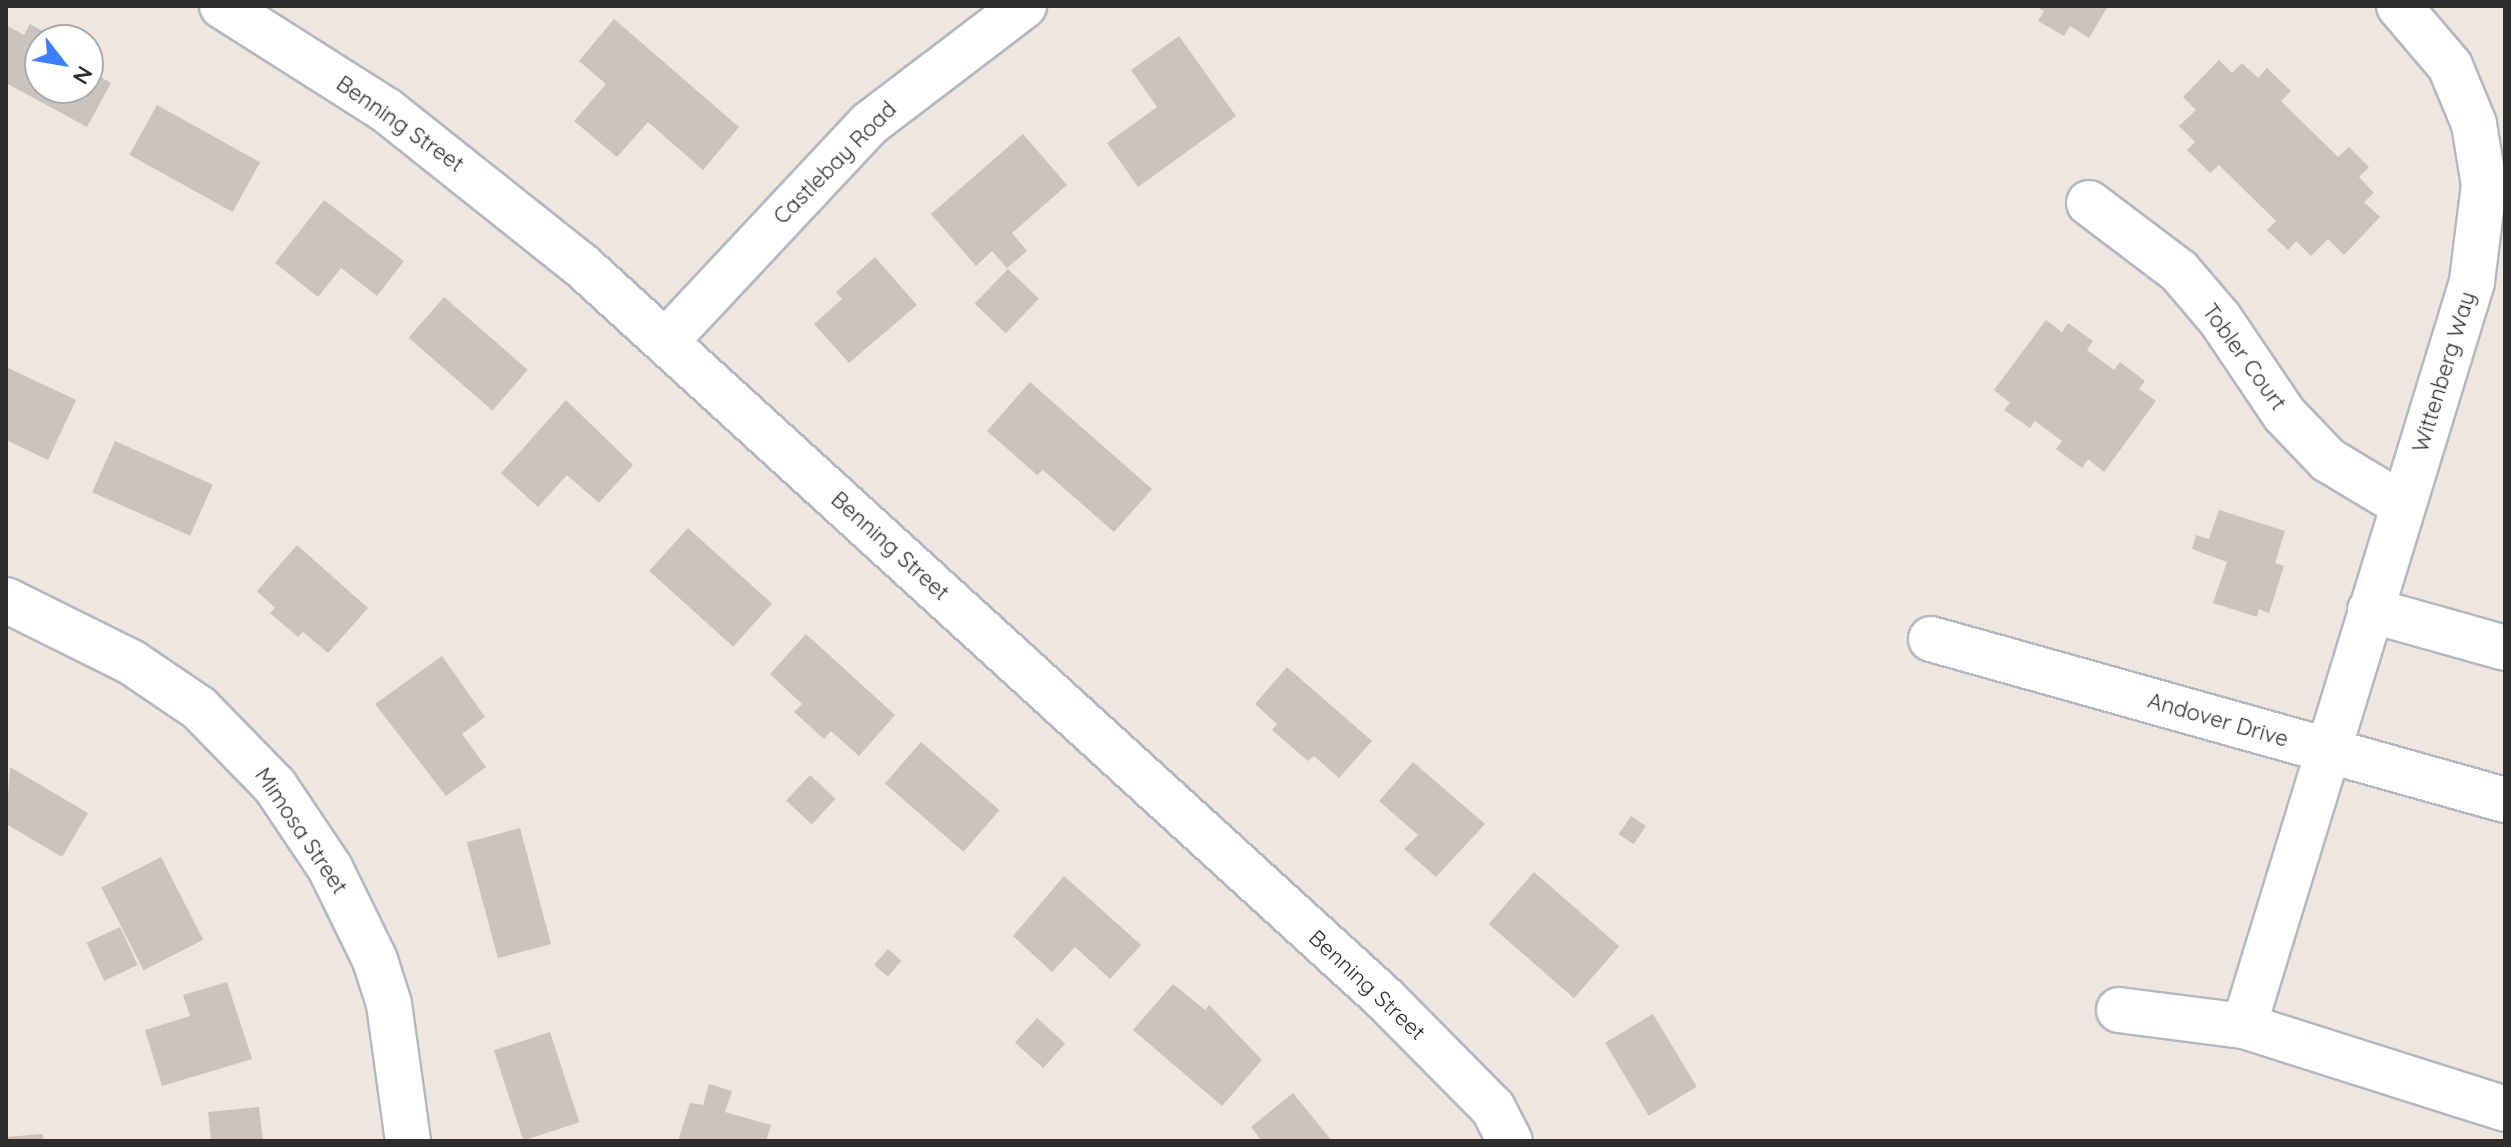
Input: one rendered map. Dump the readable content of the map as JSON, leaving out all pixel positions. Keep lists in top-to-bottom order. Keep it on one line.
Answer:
{"streets":{"street":["Benning Street","Castlebay Road","Tobler Court","Wittenberg Way","Andover Drive","Mimosa Street"]},"crossings":[["Benning Street","Castlebay Road"],["Tobler Court","Wittenberg Way"],["Wittenberg Way","Andover Drive"]],"north":"bottom right"}
